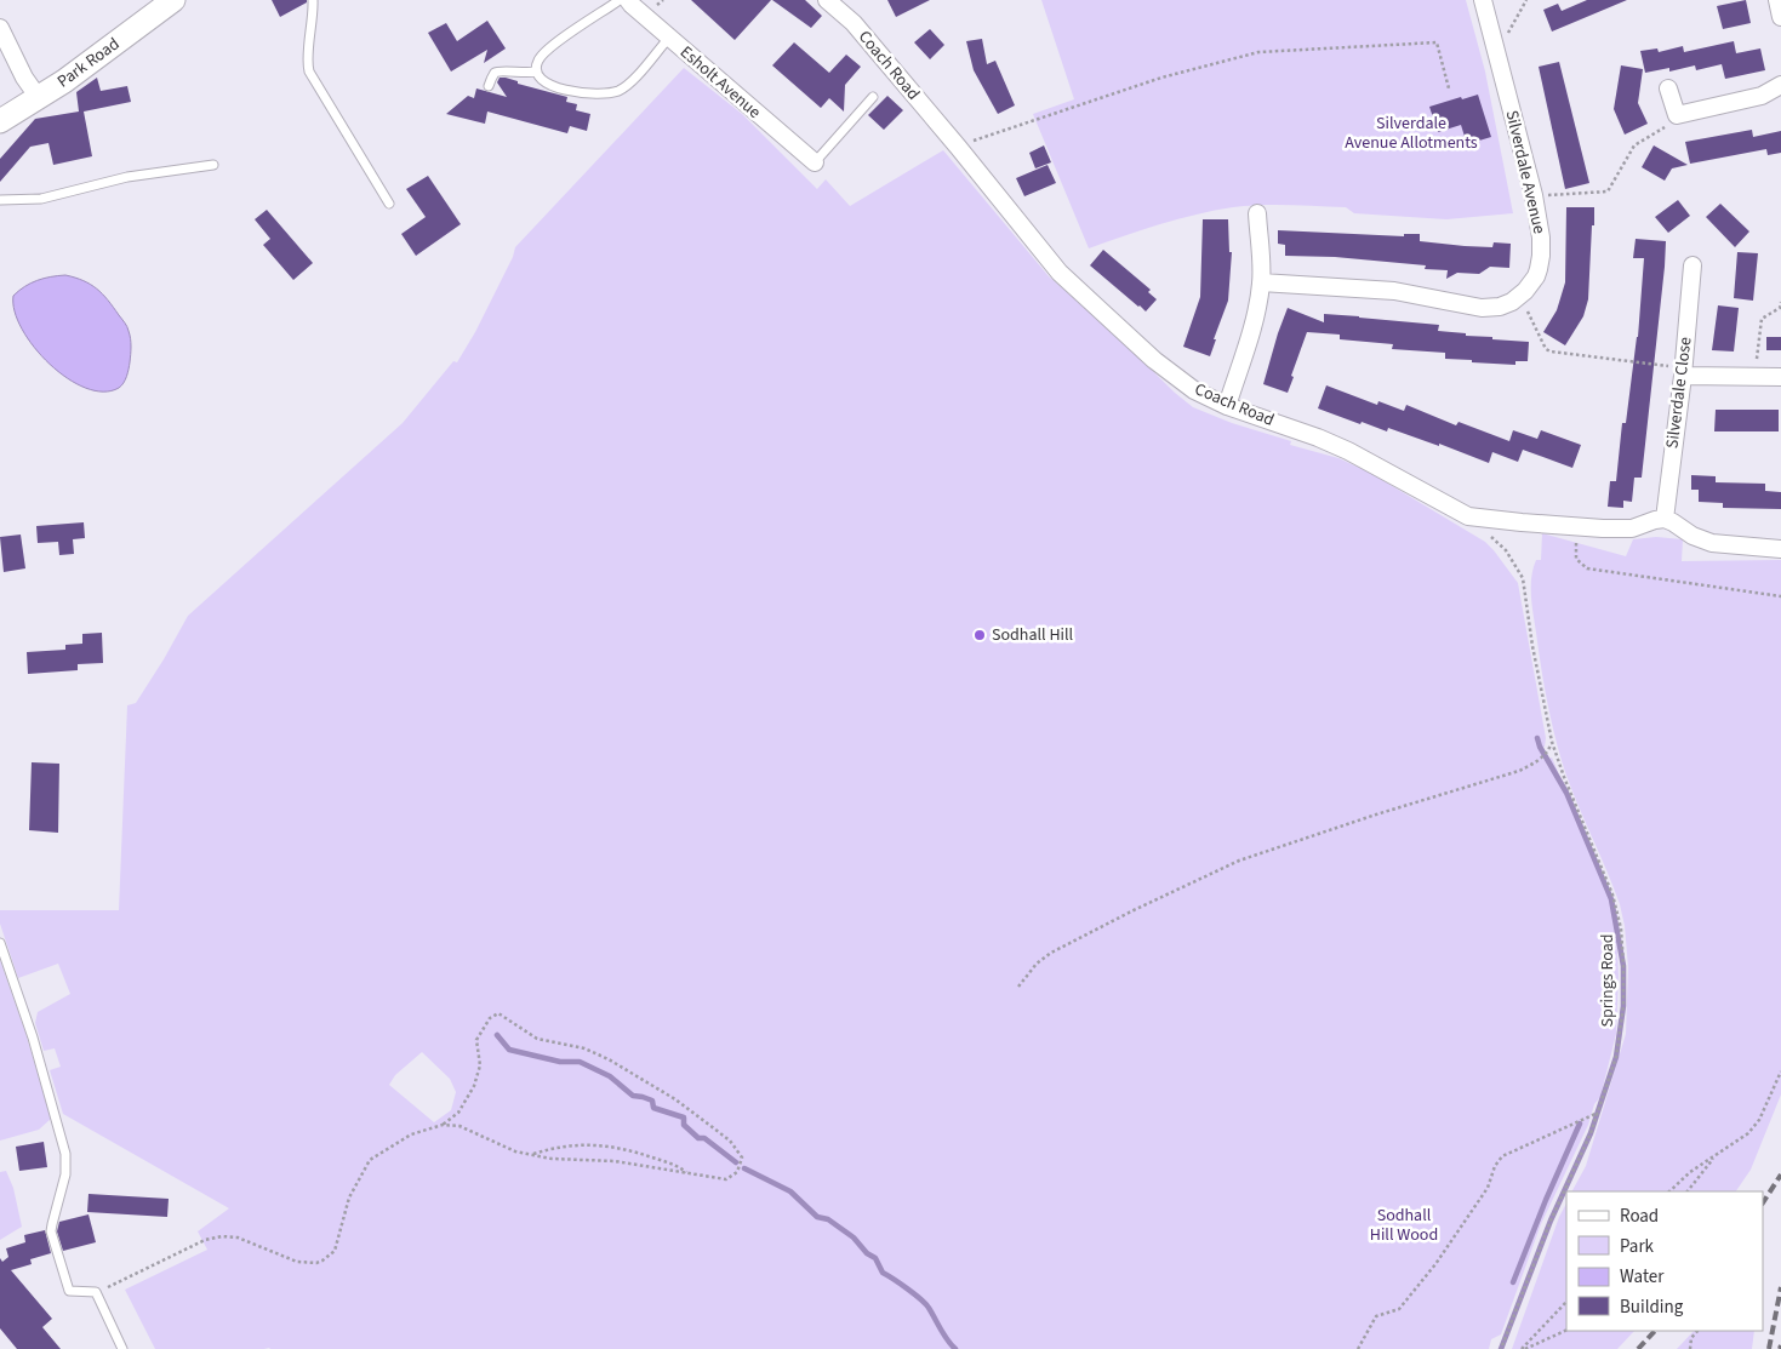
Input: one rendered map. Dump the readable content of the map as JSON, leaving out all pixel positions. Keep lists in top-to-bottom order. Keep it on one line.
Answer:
{"streets":{"main road":["Park Road"],"street":["Coach Road","Esholt Avenue","Silverdale Avenue","Silverdale Close"],"path":["Springs Road"]},"crossings":[["Coach Road","Silverdale Close"],["Coach Road","Springs Road"]],"parks":["Silverdale Avenue Allotments","Sodhall Hill Wood"],"places":["Sodhall Hill"],"legend":["Road","Park","Water","Building"]}
